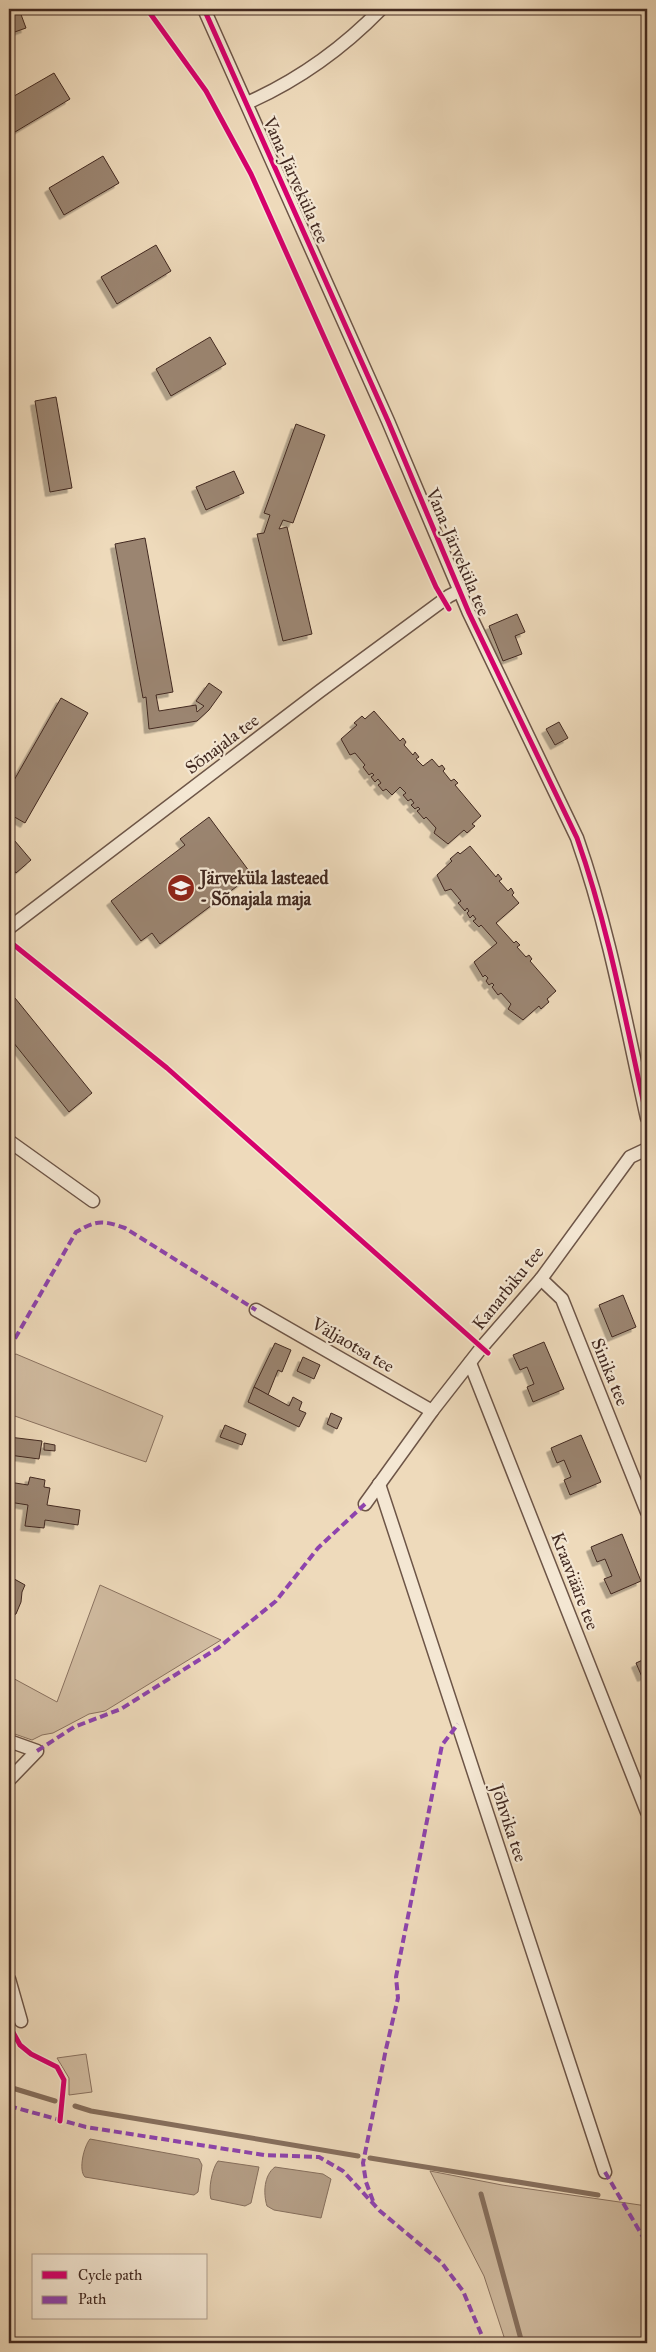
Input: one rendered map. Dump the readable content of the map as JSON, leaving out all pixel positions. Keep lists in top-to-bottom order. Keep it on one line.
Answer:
{"streets":{"street":["Vana-Järveküla tee","Sõnajala tee","Kanarbiku tee","Väljaotsa tee","Sinika tee","Kraaviääre tee","Jõhvika tee"]},"crossings":[["Vana-Järveküla tee","Sõnajala tee"],["Kanarbiku tee","Väljaotsa tee"],["Kanarbiku tee","Sinika tee"],["Kanarbiku tee","Kraaviääre tee"],["Kanarbiku tee","Jõhvika tee"]],"places":{"school or university":["Järveküla lasteaed - Sõnajala maja"]},"legend":["Cycle path","Path"]}
